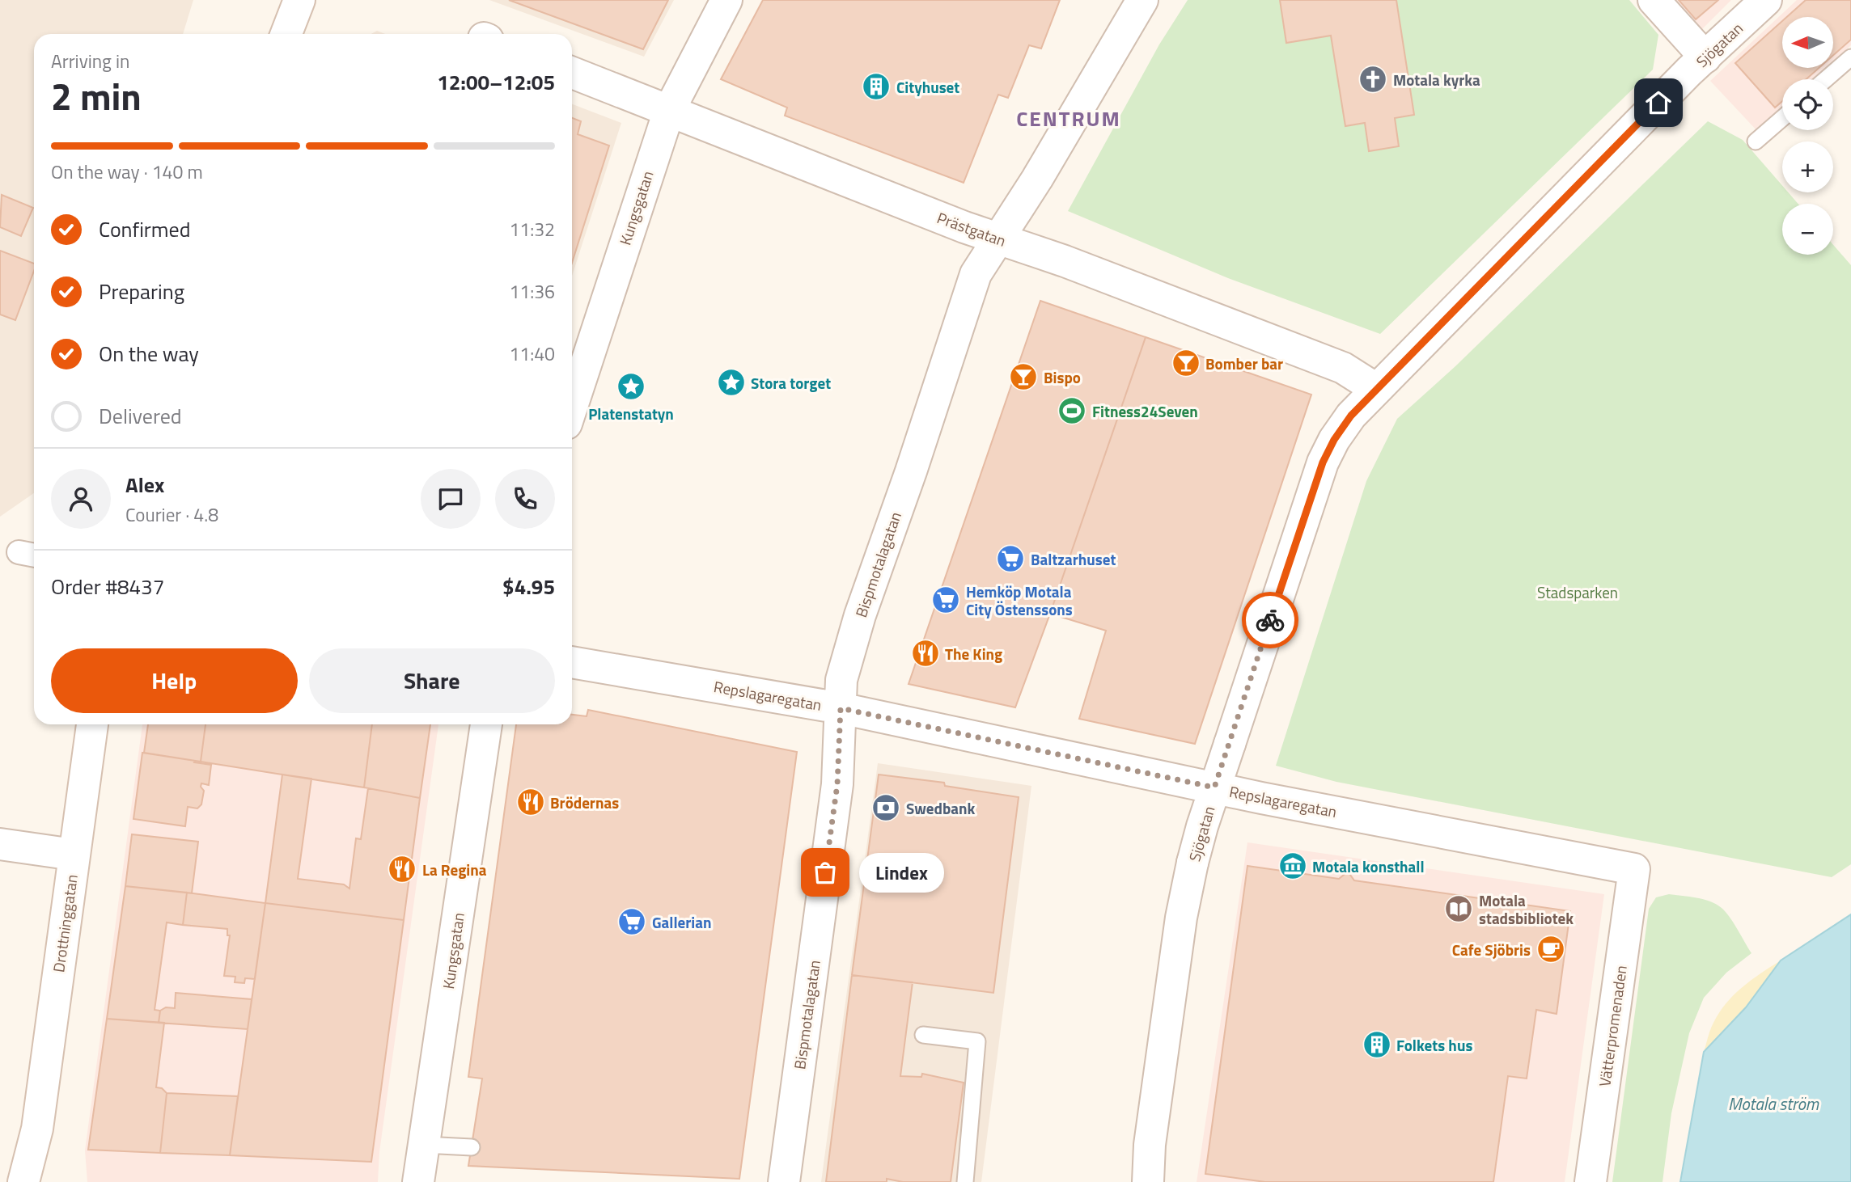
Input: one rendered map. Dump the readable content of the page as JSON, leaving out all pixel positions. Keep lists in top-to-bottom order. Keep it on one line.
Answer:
{"streets":{"street":["Sjögatan","Kungsgatan","Prästgatan","Bispmotalagatan","Repslagaregatan","Drottninggatan","Vätterpromenaden"]},"crossings":[["Sjögatan","Prästgatan"],["Sjögatan","Repslagaregatan"],["Kungsgatan","Prästgatan"],["Prästgatan","Bispmotalagatan"],["Bispmotalagatan","Repslagaregatan"],["Repslagaregatan","Vätterpromenaden"]],"districts":["CENTRUM"],"water":["Motala ström"],"parks":["Stadsparken"],"places":{"church":["Motala kyrka"],"building":["Cityhuset","Folkets hus"],"bar":["Bomber bar","Bispo"],"place":["Stora torget","Platenstatyn"],"sports":["Fitness24Seven"],"supermarket":["Baltzarhuset","Hemköp Motala City Östenssons","Gallerian"],"restaurant":["The King","Brödernas","La Regina"],"bank":["Swedbank"],"museum":["Motala konsthall"],"other":["Lindex"],"library":["Motala stadsbibliotek"],"cafe":["Cafe Sjöbris"]},"north":"left","page":{"map_buttons":["+","−"],"heading":["2 min","Arriving in","12:00–12:05"],"panel":["Alex","Courier · 4.8","Order #8437","$4.95"],"bar":"On the way · 140 m","list":[["Confirmed","11:32"],["Preparing","11:36"],["On the way","11:40"],"Delivered"],"buttons":["Help","Share"],"bubble":"Lindex"}}
